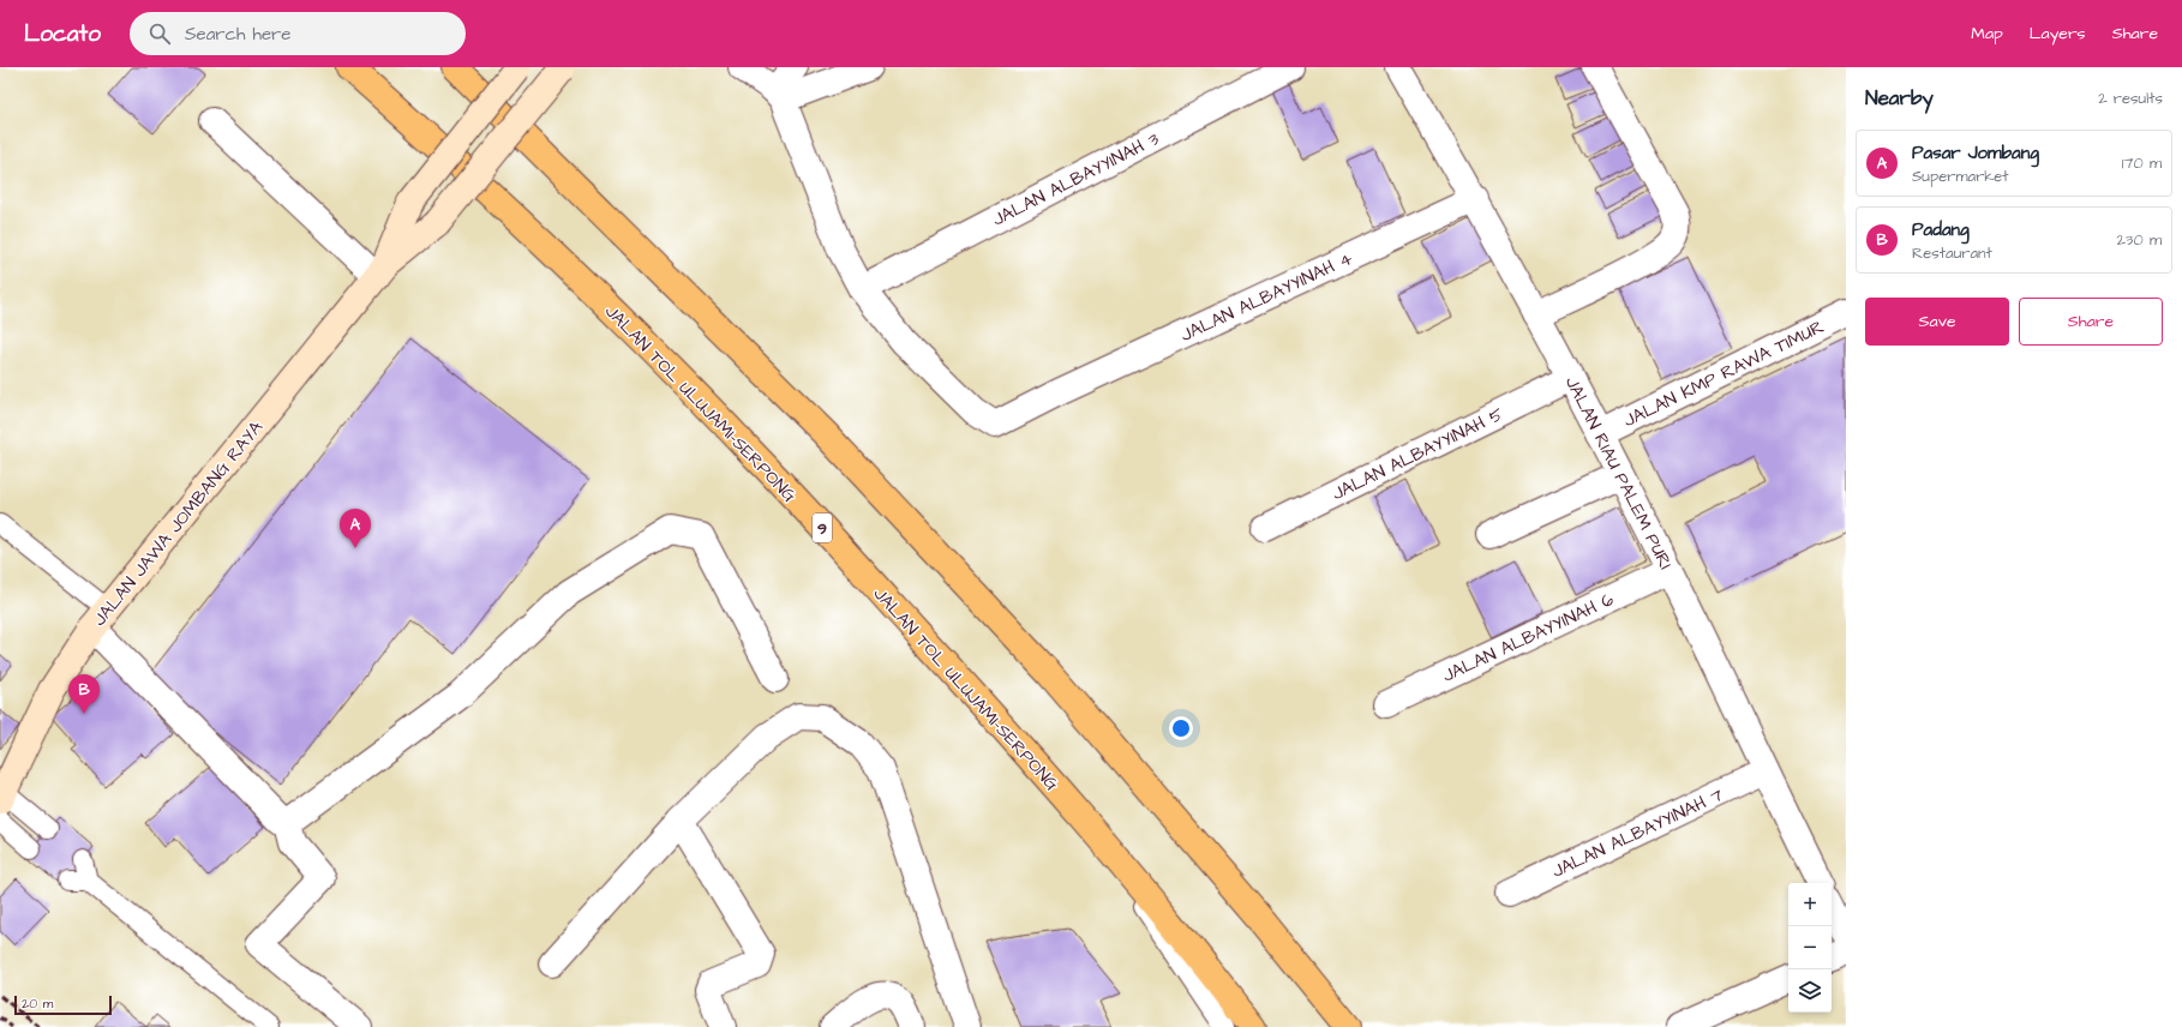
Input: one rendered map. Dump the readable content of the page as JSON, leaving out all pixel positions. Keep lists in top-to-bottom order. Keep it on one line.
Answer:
{"streets":{"highway":["JALAN TOL ULUJAMI–SERPONG","9"],"main road":["JALAN JAWA JOMBANG RAYA"],"street":["JALAN ALBAYYINAH 3","JALAN ALBAYYINAH 4","JALAN KMP RAWA TIMUR","JALAN ALBAYYINAH 5","JALAN RIAU PALEM PURI","JALAN ALBAYYINAH 6","JALAN ALBAYYINAH 7"]},"crossings":[["JALAN ALBAYYINAH 3","JALAN ALBAYYINAH 4"],["JALAN ALBAYYINAH 4","JALAN RIAU PALEM PURI"],["JALAN KMP RAWA TIMUR","JALAN RIAU PALEM PURI"],["JALAN ALBAYYINAH 5","JALAN RIAU PALEM PURI"],["JALAN RIAU PALEM PURI","JALAN ALBAYYINAH 6"],["JALAN RIAU PALEM PURI","JALAN ALBAYYINAH 7"]],"scale_bar":"20 m","page":{"header":"Locato","search":"Search here","nav":["Map","Layers","Share"],"heading":["Nearby","2 results"],"list":[{"mark":"A","name":"Pasar Jombang","note":"Supermarket","value":"170 m"},{"mark":"B","name":"Padang","note":"Restaurant","value":"230 m"}],"buttons":["Save","Share"],"pins":["A","B"],"map_buttons":["+","−"],"scale":"20 m"}}
